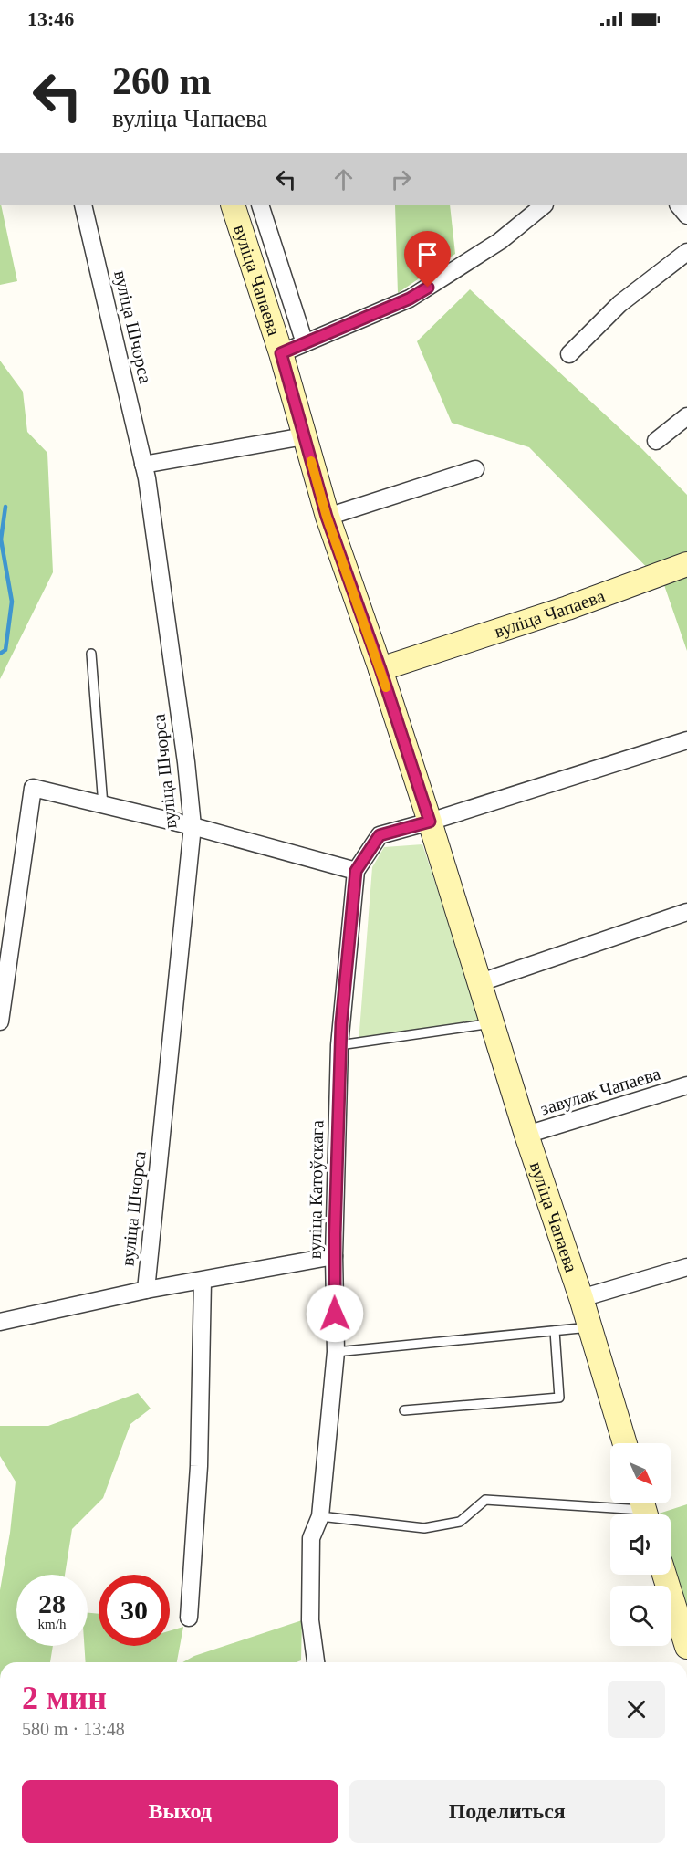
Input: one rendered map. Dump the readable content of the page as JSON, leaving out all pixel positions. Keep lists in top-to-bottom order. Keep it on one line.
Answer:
{"streets":{"street":["вуліца Чапаева","вуліца Шчорса","завулак Чапаева","вуліца Катоўскага"]},"crossings":[["вуліца Чапаева","завулак Чапаева"],["вуліца Чапаева","вуліца Катоўскага"]],"north":"bottom right","page":{"status":"13:46","turn":["260 m","вуліца Чапаева"],"speed":"28 km/h","limit":"30","heading":["2 мин","580 m · 13:48"],"buttons":["Выход","Поделиться"]}}
